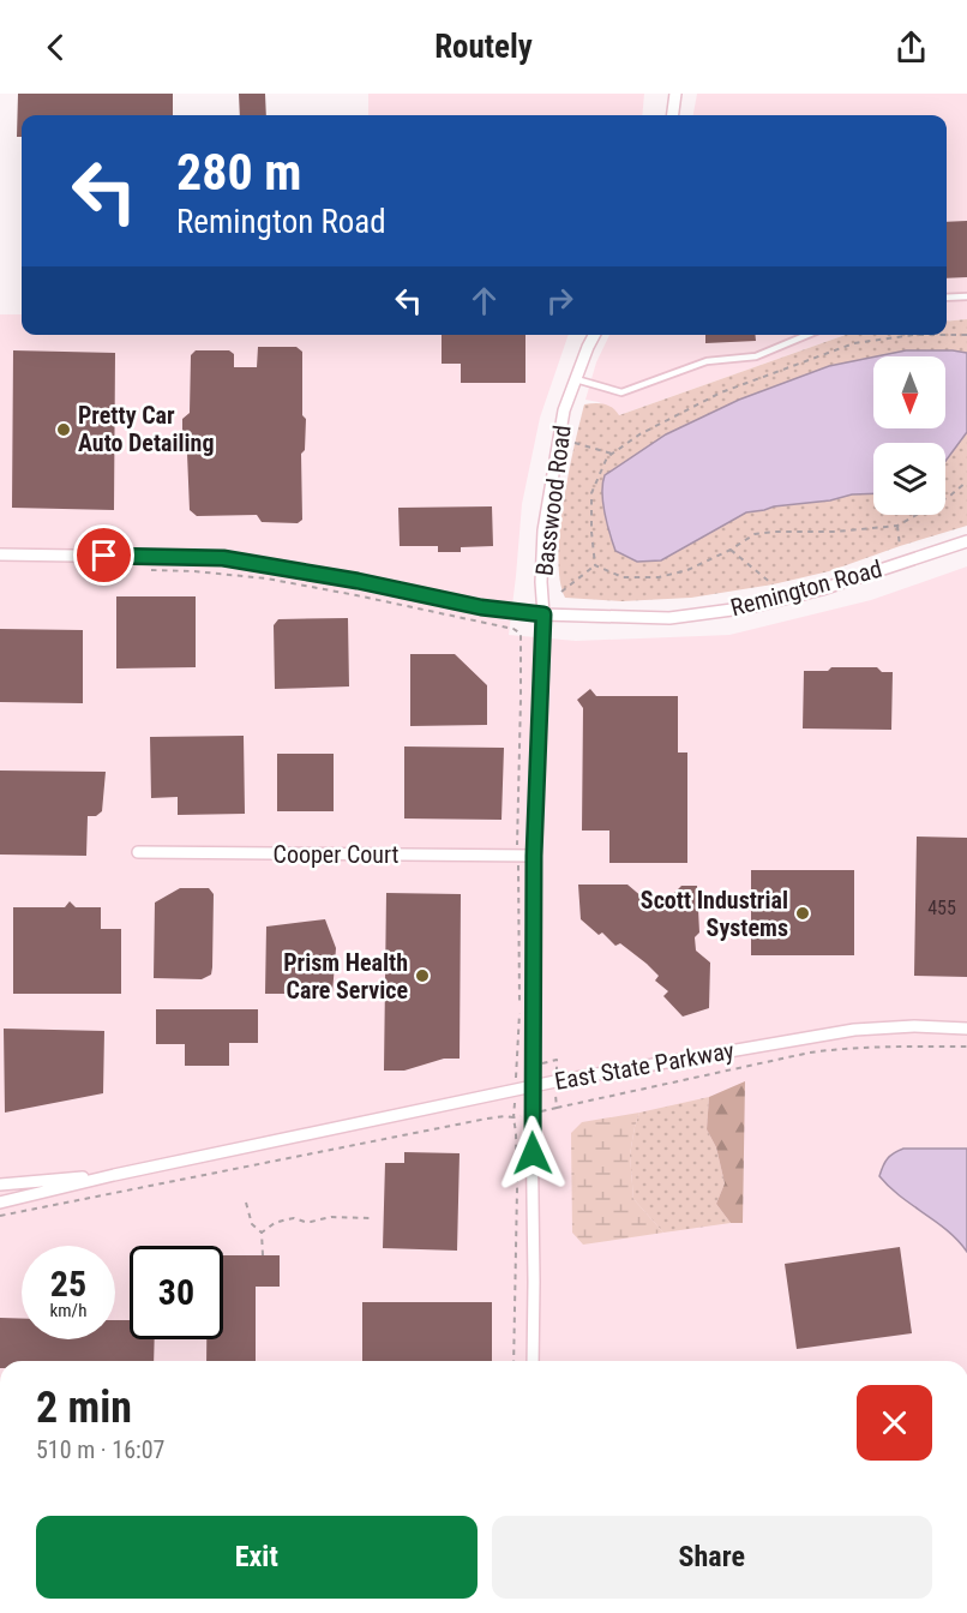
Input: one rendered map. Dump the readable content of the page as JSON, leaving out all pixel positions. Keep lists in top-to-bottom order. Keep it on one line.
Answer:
{"streets":{"street":["Basswood Road","Remington Road","Cooper Court","East State Parkway"]},"crossings":[["Basswood Road","Remington Road"],["Basswood Road","Cooper Court"],["Basswood Road","East State Parkway"]],"places":["Pretty Car Auto Detailing","Scott Industrial Systems","Prism Health Care Service"],"house_numbers":["455"],"north":"bottom","page":{"header":"Routely","turn":["280 m","Remington Road"],"speed":"25 km/h","limit":"30","heading":["2 min","510 m · 16:07"],"buttons":["Exit","Share"]}}
